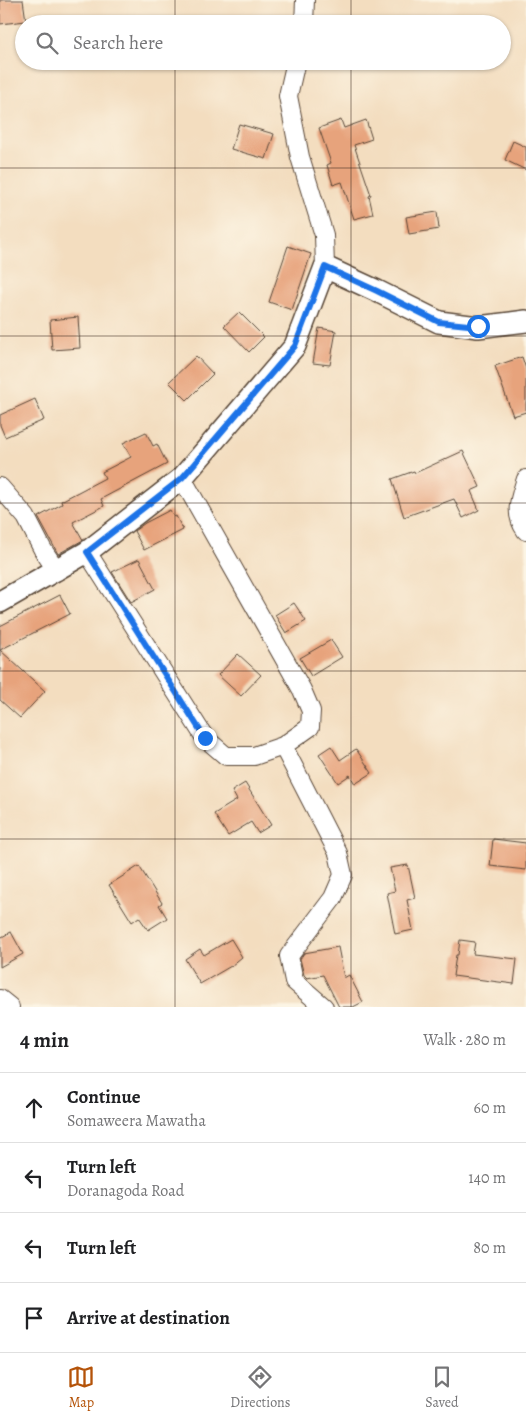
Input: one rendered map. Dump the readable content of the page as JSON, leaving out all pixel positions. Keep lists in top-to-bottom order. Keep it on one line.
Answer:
{"page":{"search":"Search here","heading":["4 min","Walk · 280 m"],"list":[["Continue","Somaweera Mawatha","60 m"],["Turn left","Doranagoda Road","140 m"],["Turn left","80 m"],"Arrive at destination"],"nav":["Map","Directions","Saved"]}}
